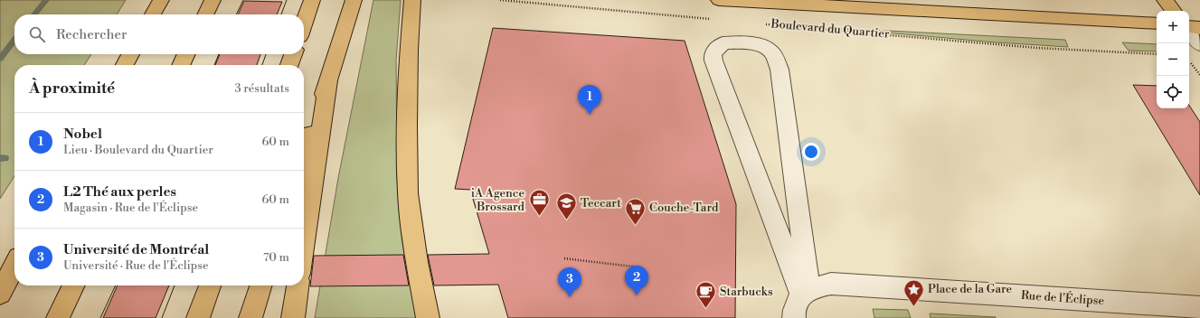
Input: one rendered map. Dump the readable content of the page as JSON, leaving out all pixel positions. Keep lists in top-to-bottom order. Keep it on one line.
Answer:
{"streets":{"main road":["Boulevard du Quartier"],"street":["Rue de l'Éclipse"]},"places":{"office":["iA Agence Brossard"],"school or university":["Teccart"],"supermarket":["Couche-Tard"],"place":["Place de la Gare"],"cafe":["Starbucks"]},"page":{"map_buttons":["+","−"],"search":"Rechercher","heading":["À proximité","3 résultats"],"pins":["1","2","3"],"list":[{"mark":"1","name":"Nobel","note":"Lieu · Boulevard du Quartier","value":"60 m"},{"mark":"2","name":"L2 Thé aux perles","note":"Magasin · Rue de l'Éclipse","value":"60 m"},{"mark":"3","name":"Université de Montréal","note":"Université · Rue de l'Éclipse","value":"70 m"}]}}
